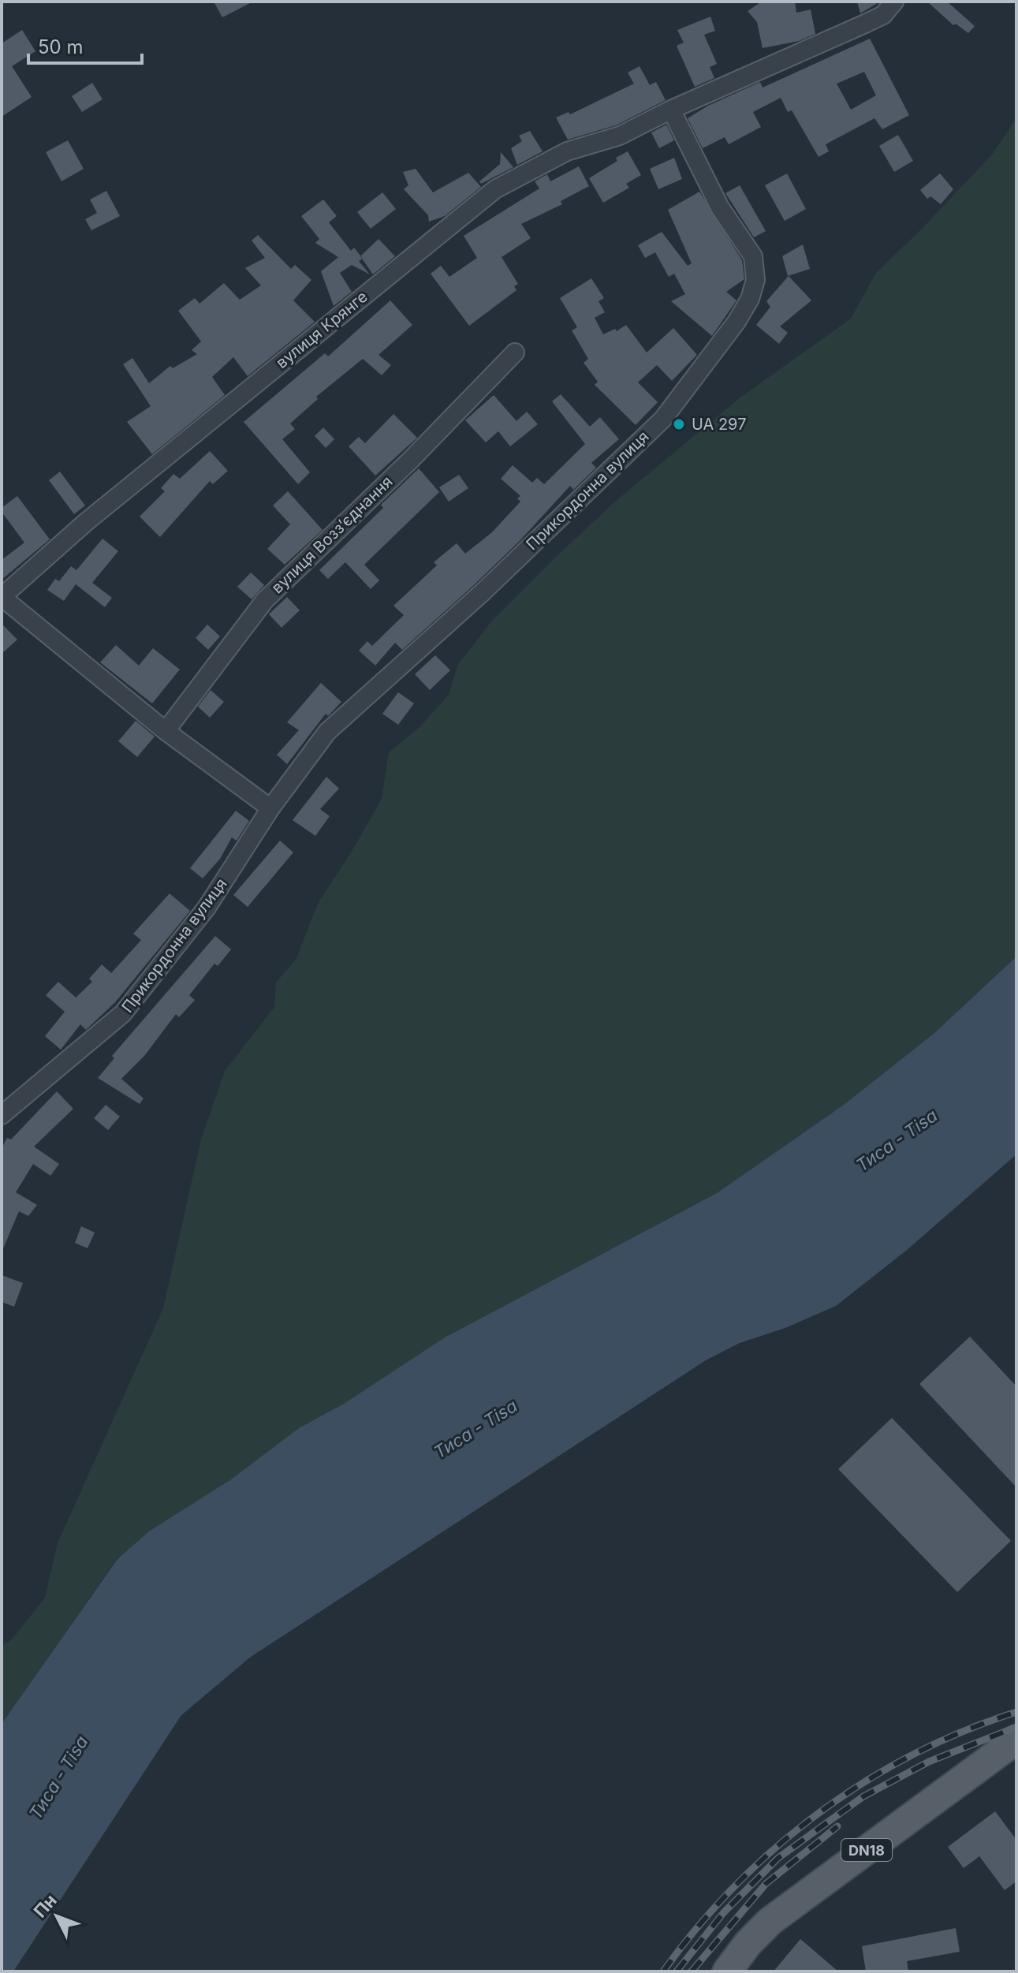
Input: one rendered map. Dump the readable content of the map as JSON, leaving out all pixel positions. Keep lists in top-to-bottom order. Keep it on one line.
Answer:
{"streets":{"main road":["DN18"],"street":["вулиця Крянге","Прикордонна вулиця","вулиця Воззʼєднання"]},"crossings":[["вулиця Крянге","Прикордонна вулиця"]],"water":["Тиса - Tisa"],"places":["UA 297"],"scale_bar":"50 m","north":"top left"}
